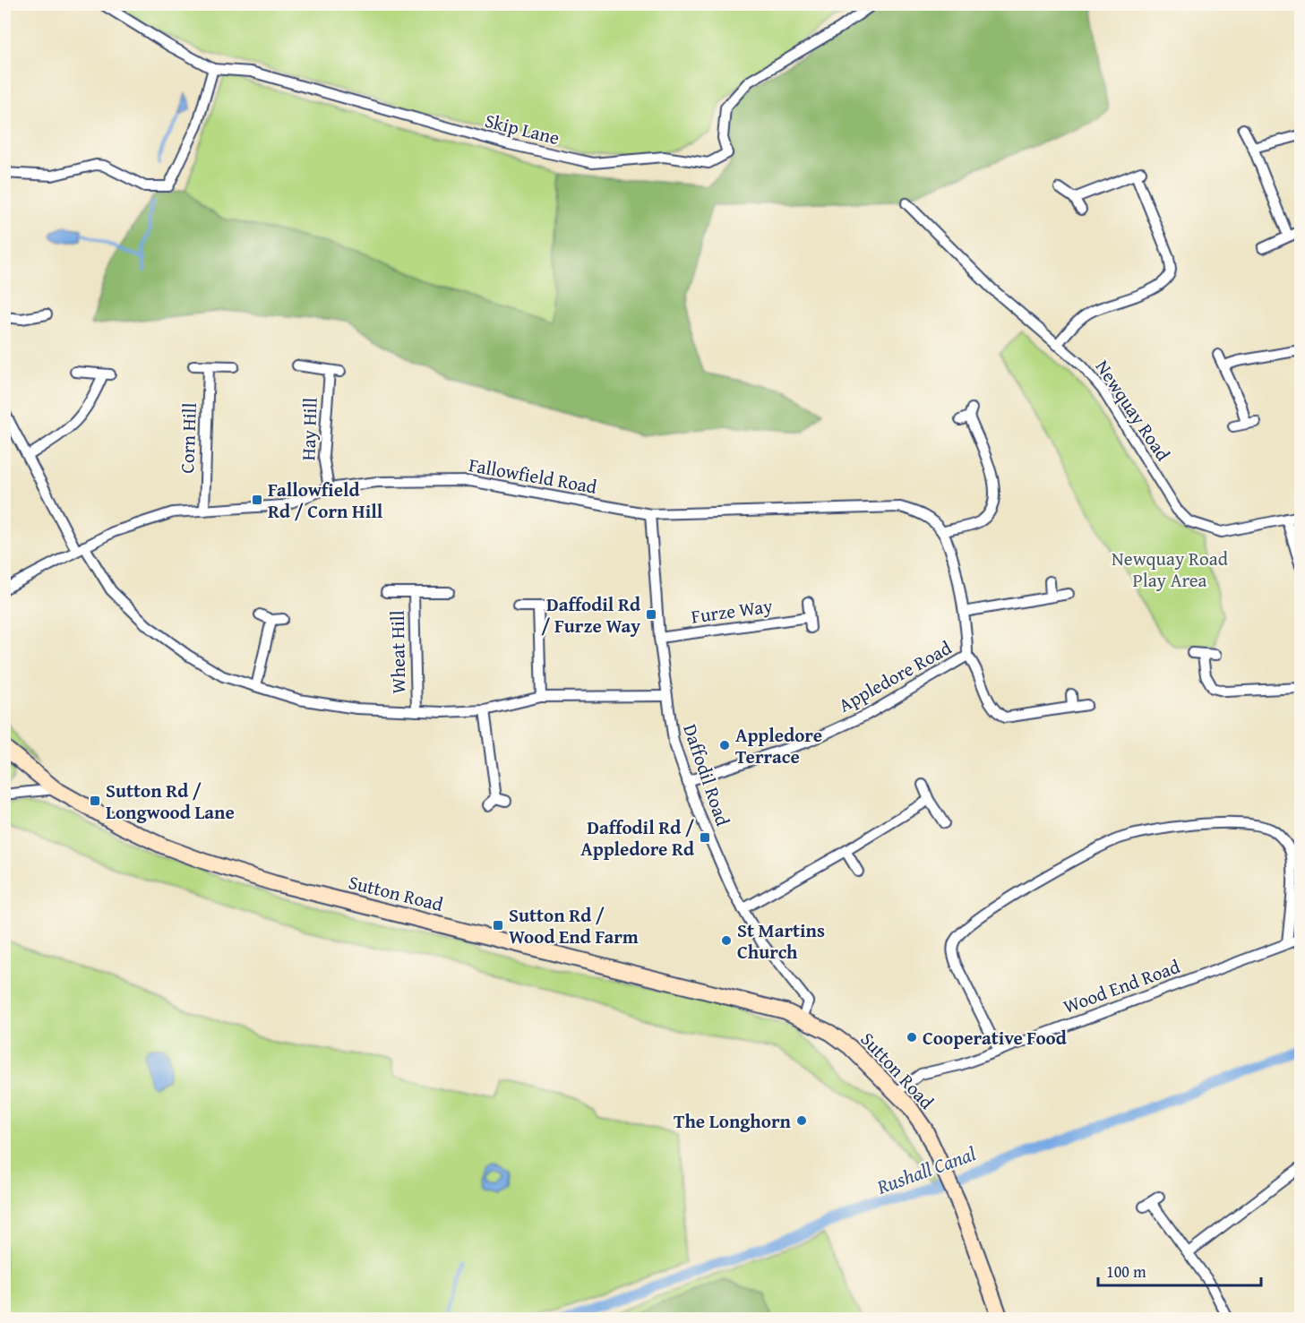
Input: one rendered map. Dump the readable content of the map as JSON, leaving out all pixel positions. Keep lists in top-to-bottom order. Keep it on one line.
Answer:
{"streets":{"main road":["Sutton Road"],"street":["Skip Lane","Newquay Road","Hay Hill","Corn Hill","Fallowfield Road","Furze Way","Wheat Hill","Appledore Road","Daffodil Road","Wood End Road"]},"crossings":[["Hay Hill","Fallowfield Road"],["Corn Hill","Fallowfield Road"],["Fallowfield Road","Appledore Road"],["Fallowfield Road","Daffodil Road"],["Furze Way","Daffodil Road"],["Appledore Road","Daffodil Road"],["Daffodil Road","Sutton Road"],["Sutton Road","Wood End Road"]],"water":["Rushall Canal"],"parks":["Newquay Road Play Area"],"places":{"transit":["Fallowfield Rd / Corn Hill","Daffodil Rd / Furze Way","Sutton Rd / Longwood Lane","Daffodil Rd / Appledore Rd","Sutton Rd / Wood End Farm"],"other":["Appledore Terrace","St Martins Church","Cooperative Food","The Longhorn"]},"scale_bar":"100 m"}
